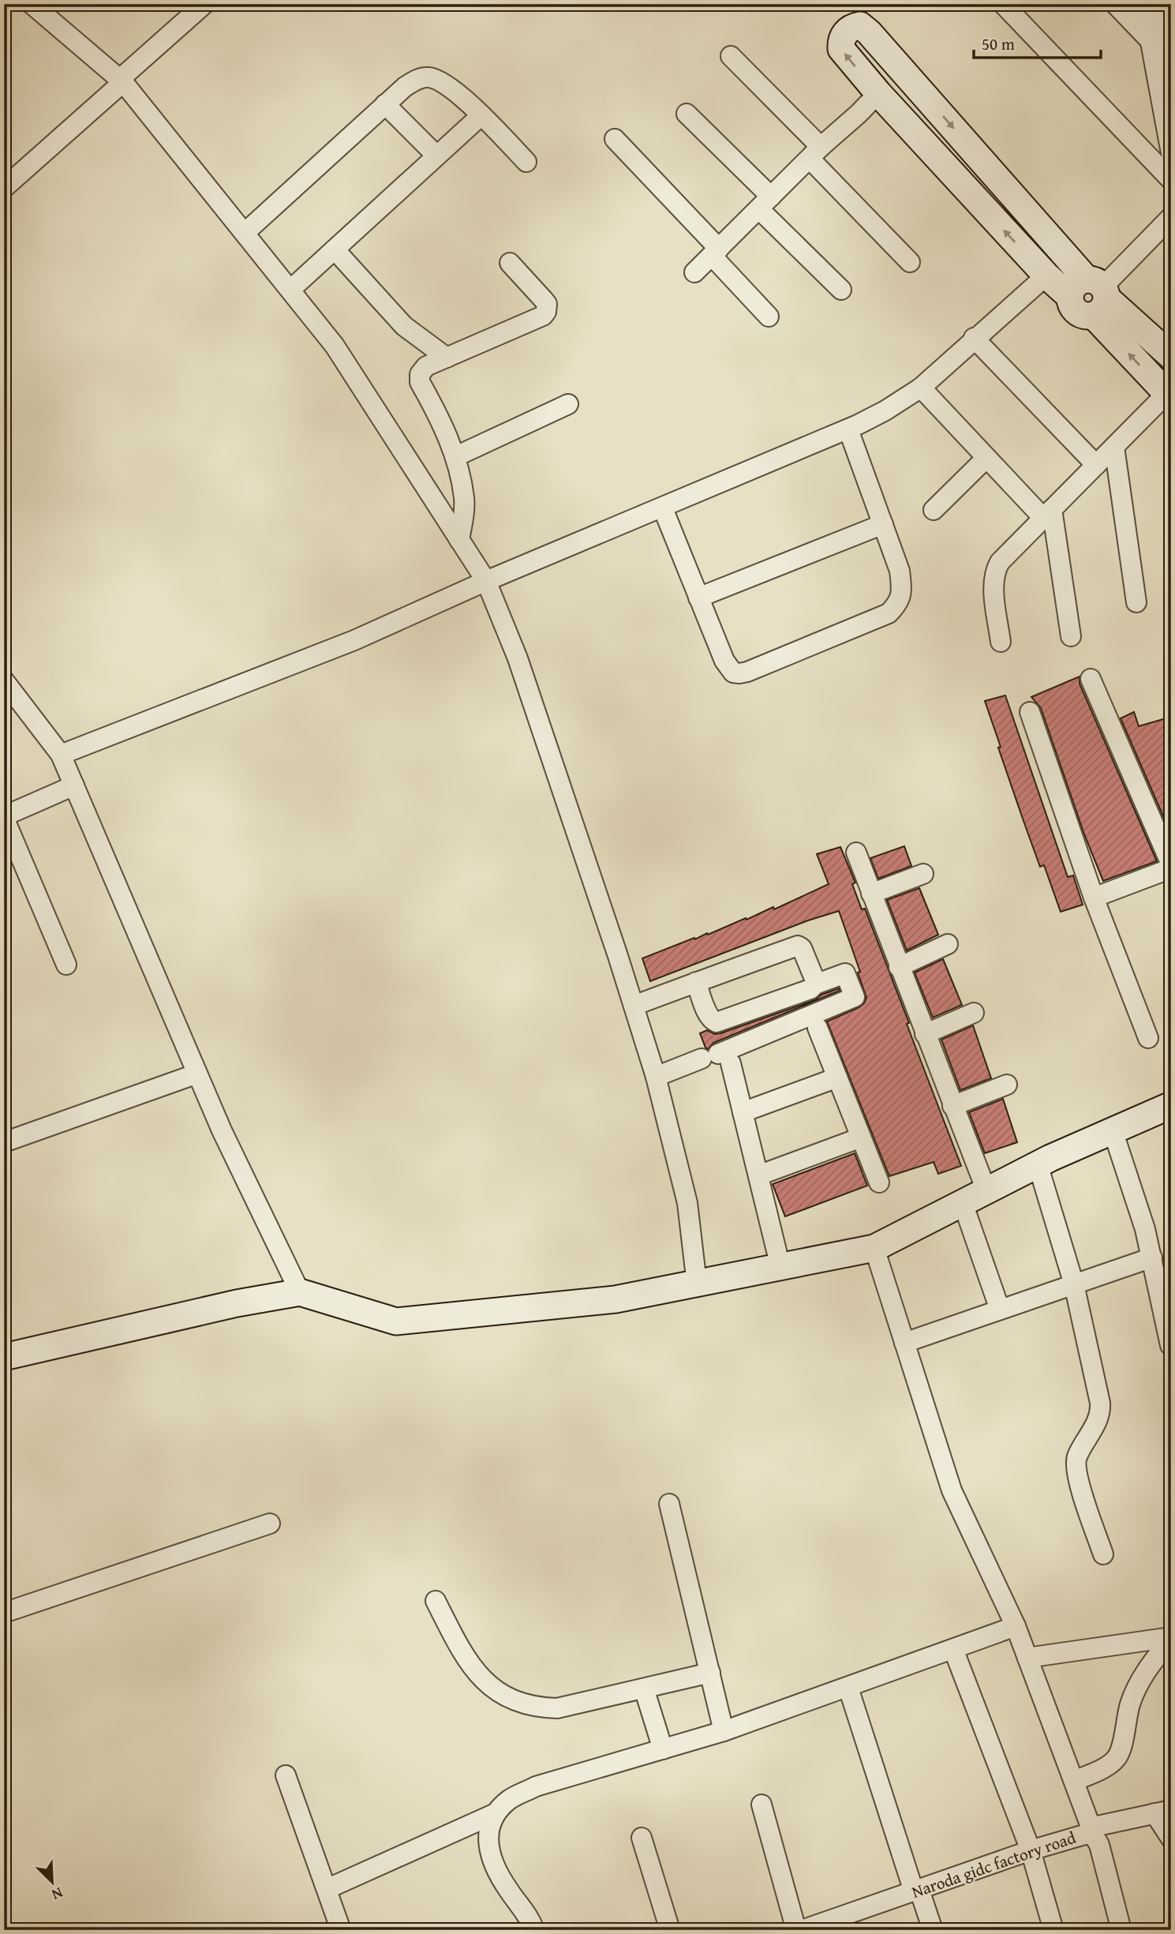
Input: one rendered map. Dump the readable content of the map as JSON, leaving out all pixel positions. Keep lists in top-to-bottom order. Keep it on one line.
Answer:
{"streets":{"street":["Naroda gidc factory road"]},"scale_bar":"50 m","north":"bottom right"}
